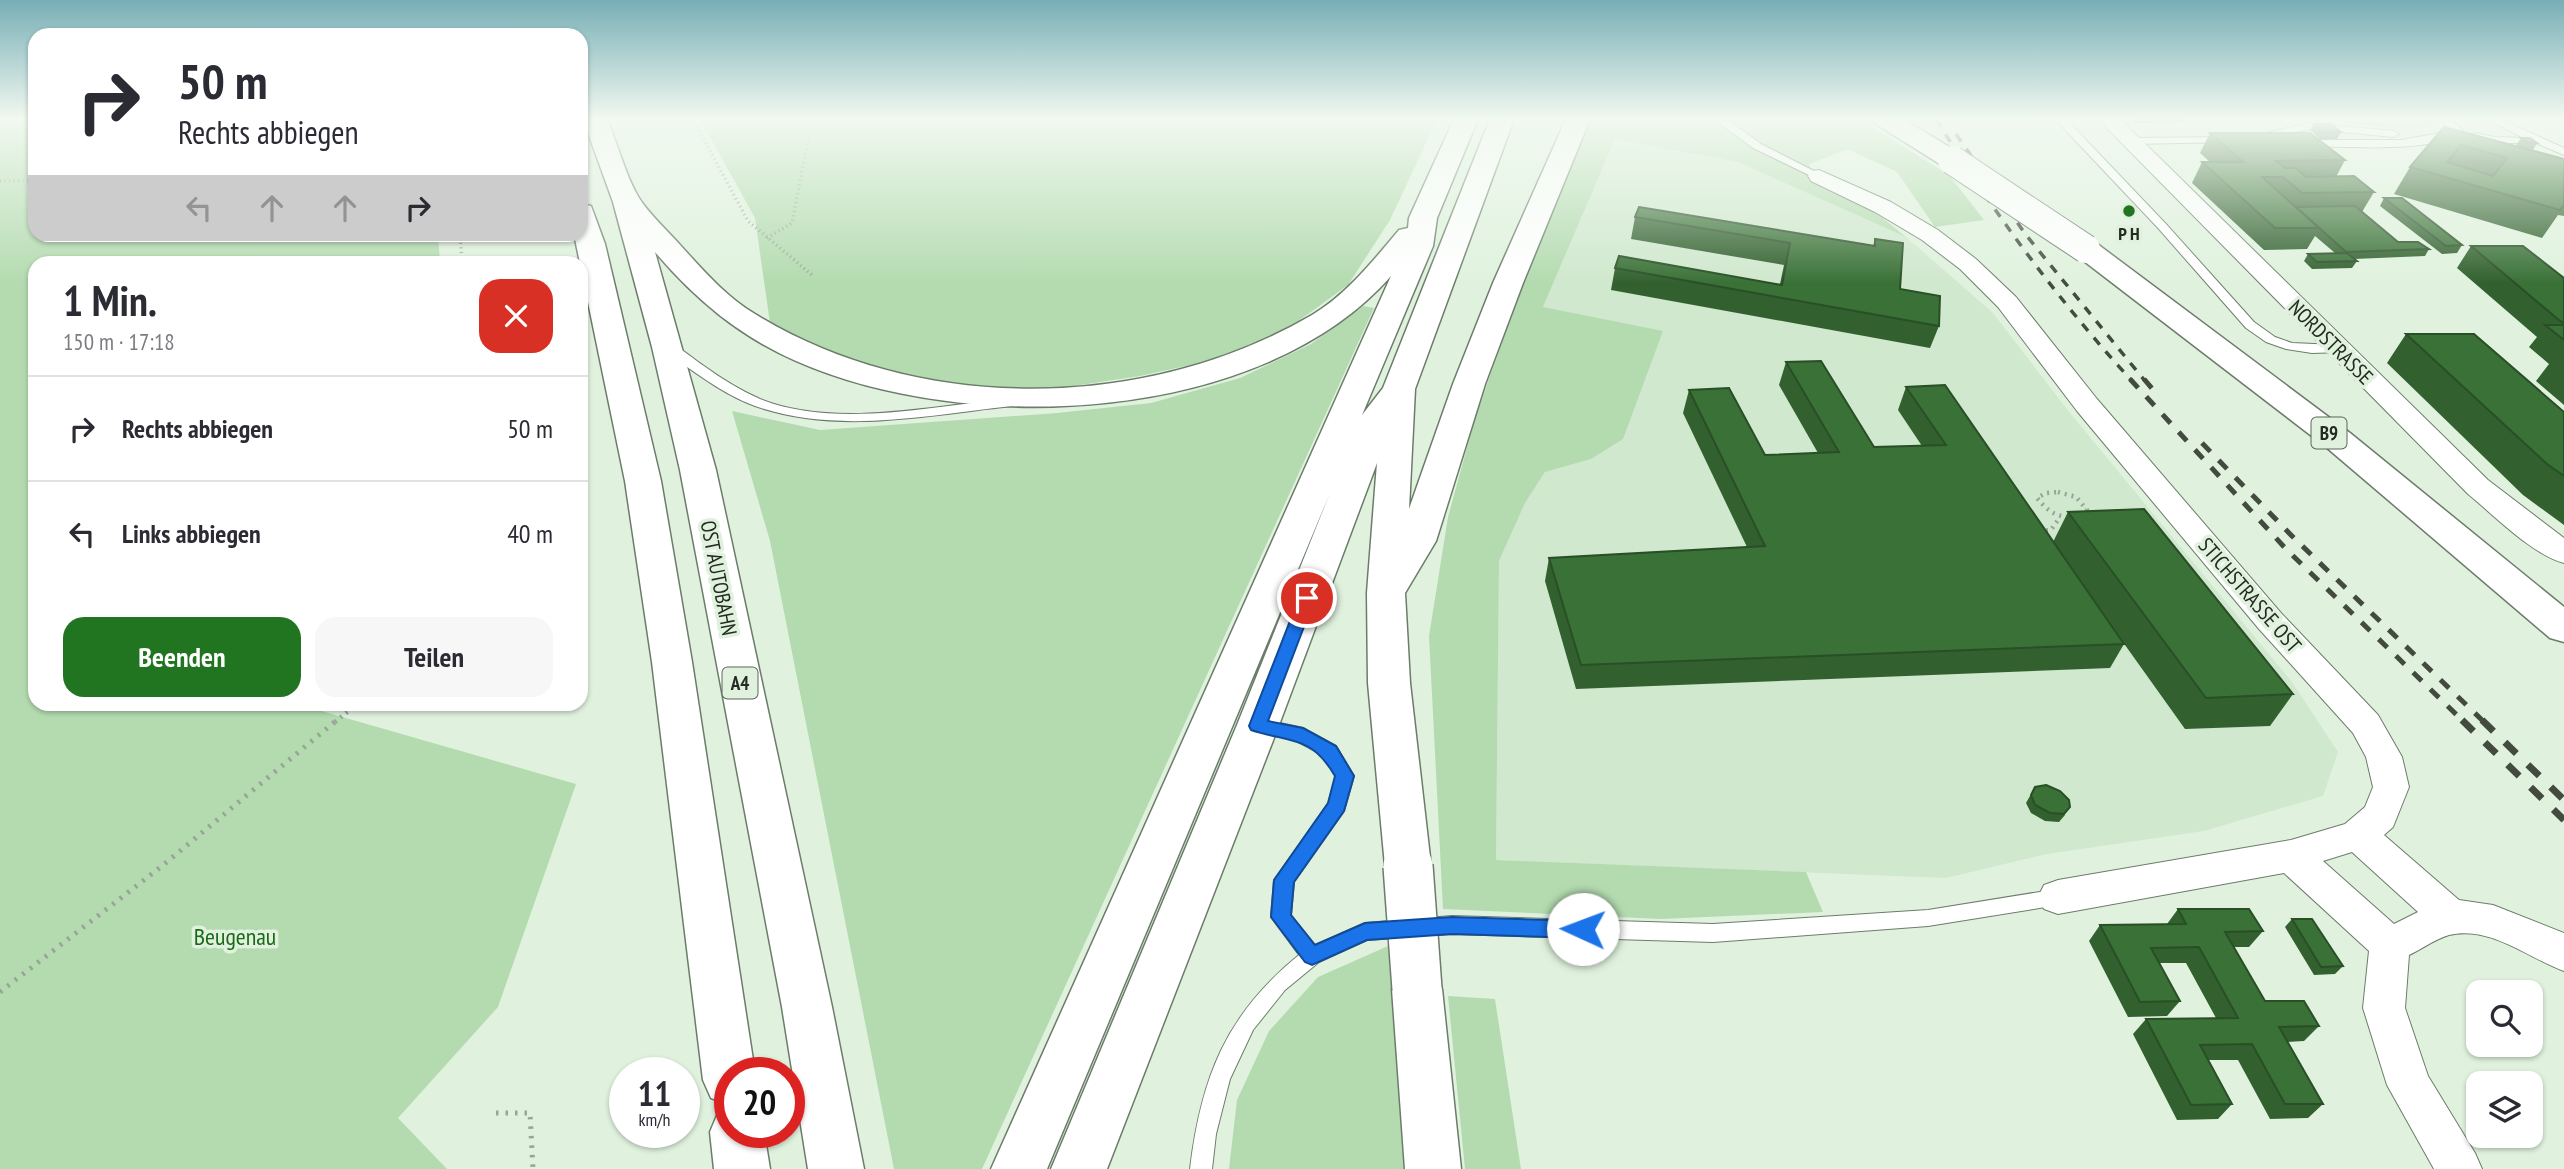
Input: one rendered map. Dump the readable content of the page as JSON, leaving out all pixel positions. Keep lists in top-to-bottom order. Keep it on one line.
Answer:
{"streets":{"main road":["B9","OST AUTOBAHN","A4"],"street":["NORDSTRASSE","STICHSTRASSE OST"]},"parks":["Beugenau"],"places":["P H"],"page":{"turn":["50 m","Rechts abbiegen"],"heading":["1 Min.","150 m · 17:18"],"list":[{"name":"Rechts abbiegen","value":"50 m"},{"name":"Links abbiegen","value":"40 m"}],"buttons":["Beenden","Teilen"],"speed":"11 km/h","limit":"20"}}
